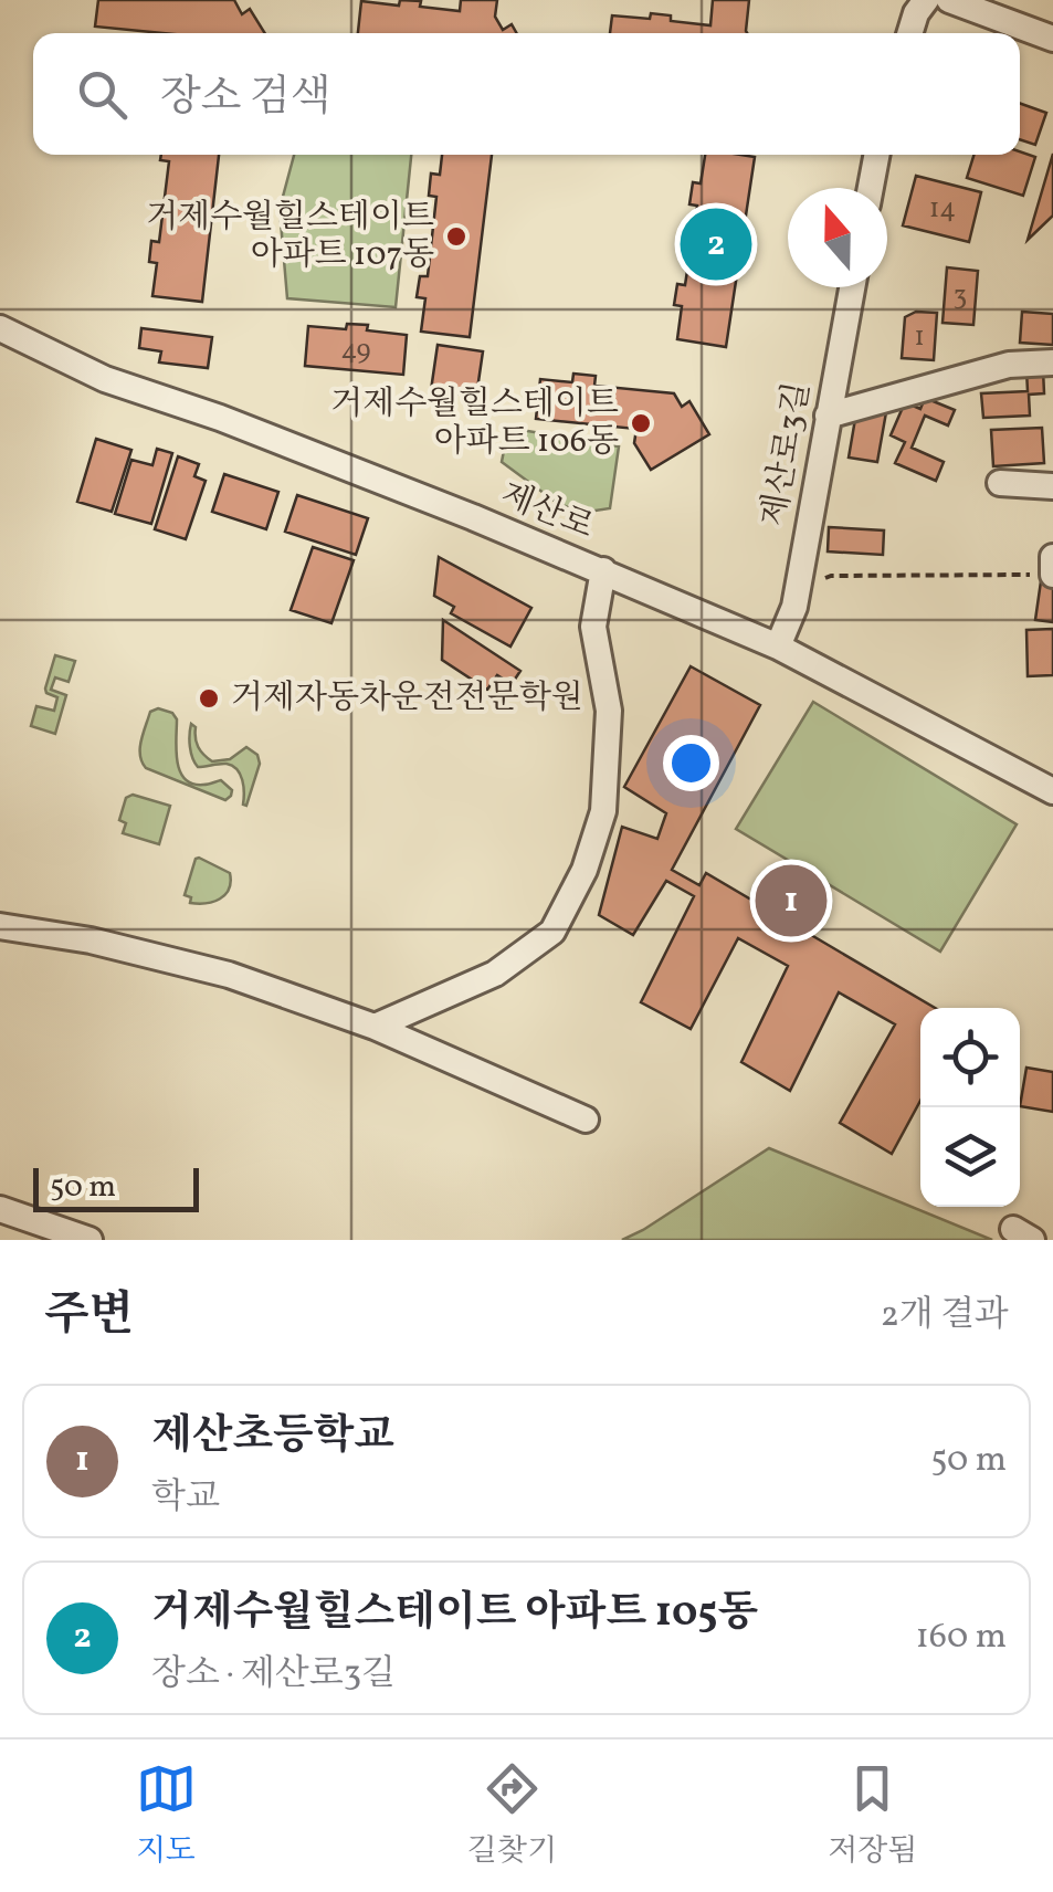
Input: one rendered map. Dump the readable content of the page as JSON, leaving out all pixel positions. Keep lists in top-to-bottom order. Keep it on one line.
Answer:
{"streets":{"street":["제산로3길","제산로"]},"crossings":[["제산로3길","제산로"]],"places":["거제수월힐스테이트 아파트 107동","거제수월힐스테이트 아파트 106동","거제자동차운전전문학원"],"house_numbers":["14","3","1","49"],"scale_bar":"50 m","north":"top","page":{"search":"장소 검색","pins":["2","1"],"scale":"50 m","heading":["주변","2개 결과"],"list":[{"mark":"1","name":"제산초등학교","note":"학교","value":"50 m"},{"mark":"2","name":"거제수월힐스테이트 아파트 105동","note":"장소 · 제산로3길","value":"160 m"}],"nav":["지도","길찾기","저장됨"]}}
